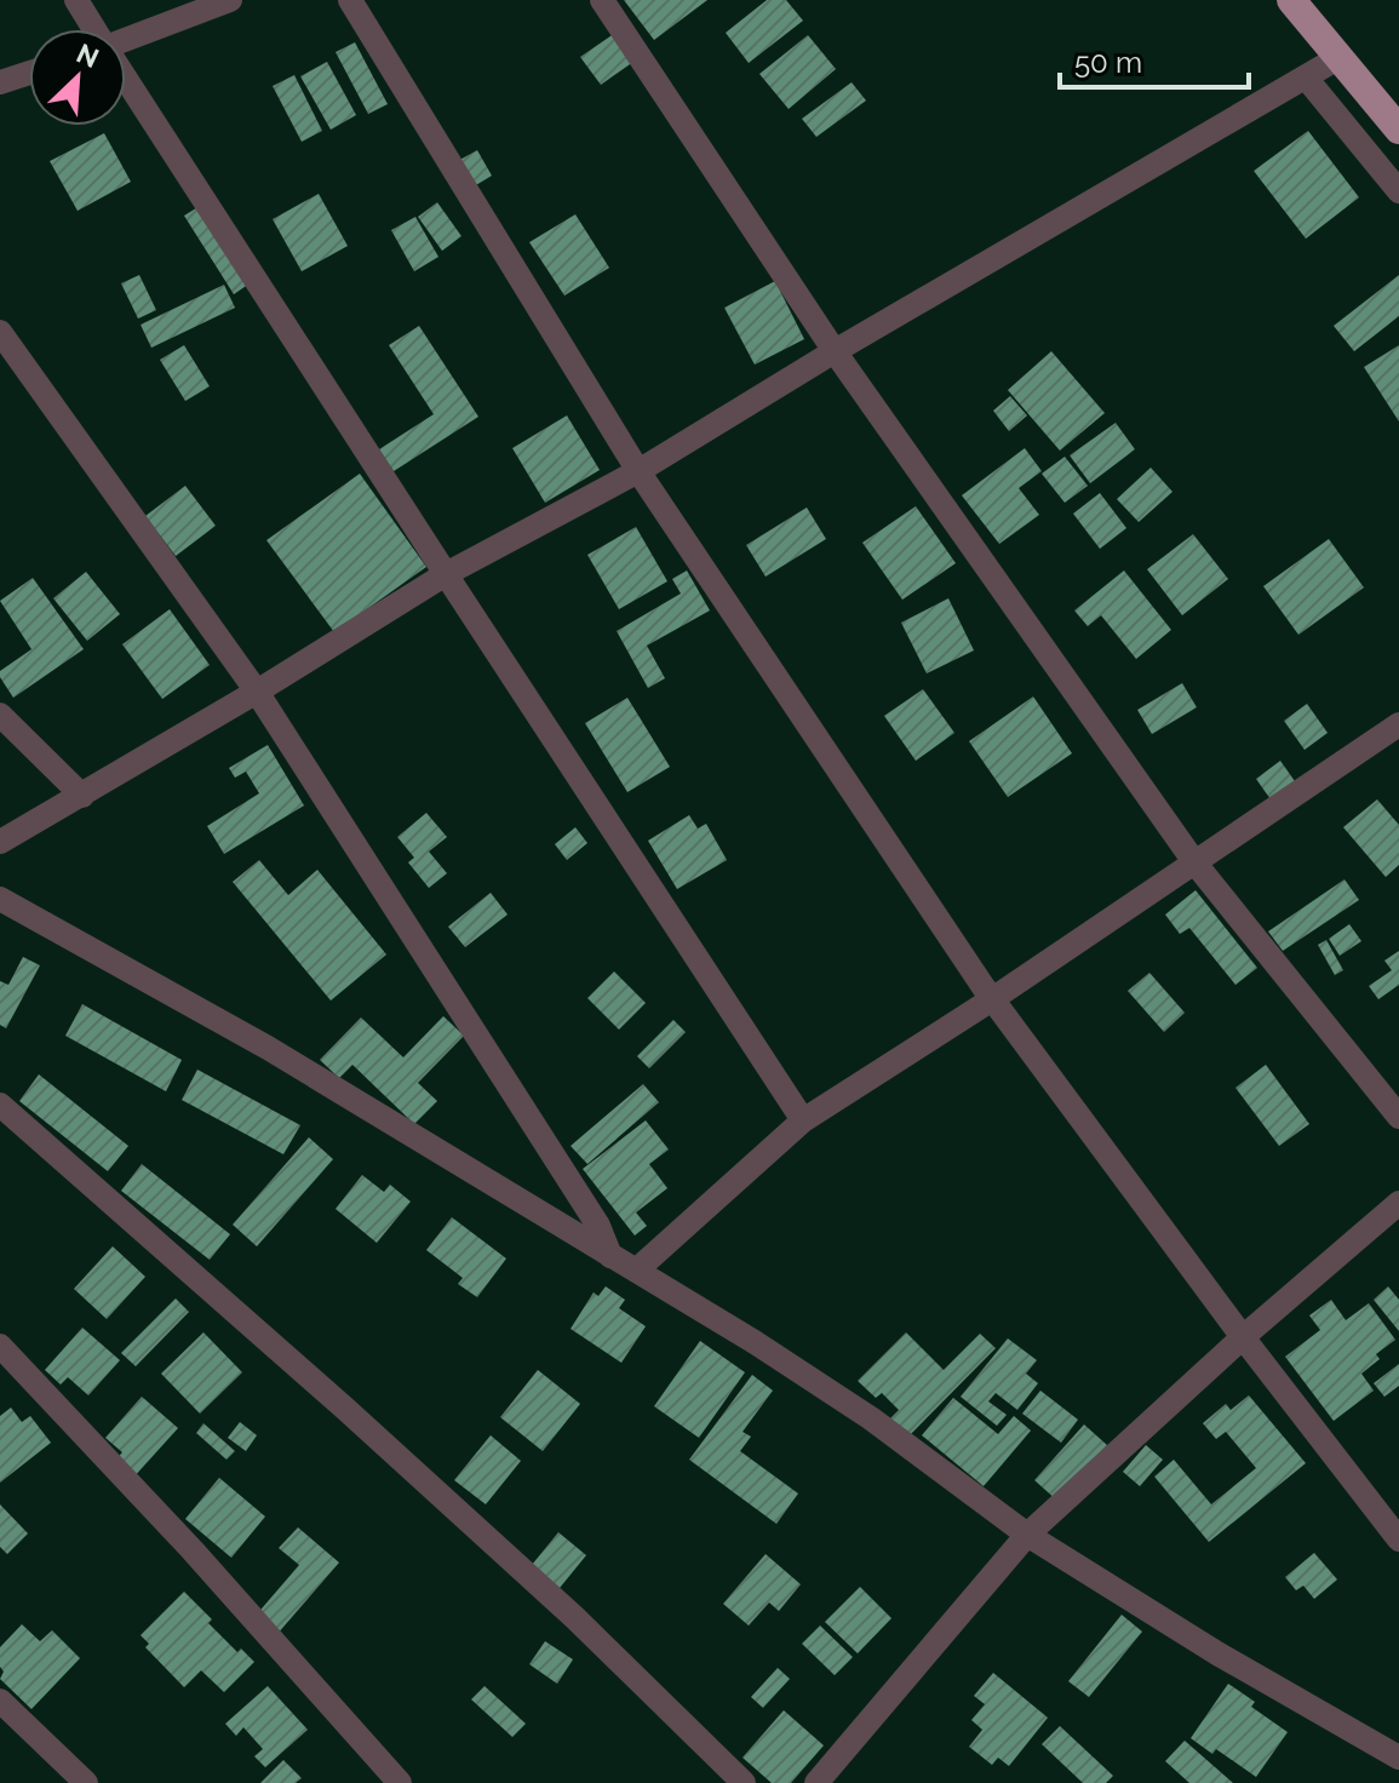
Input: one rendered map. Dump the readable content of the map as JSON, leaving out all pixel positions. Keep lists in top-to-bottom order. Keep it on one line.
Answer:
{"scale_bar":"50 m","north":"top right"}
